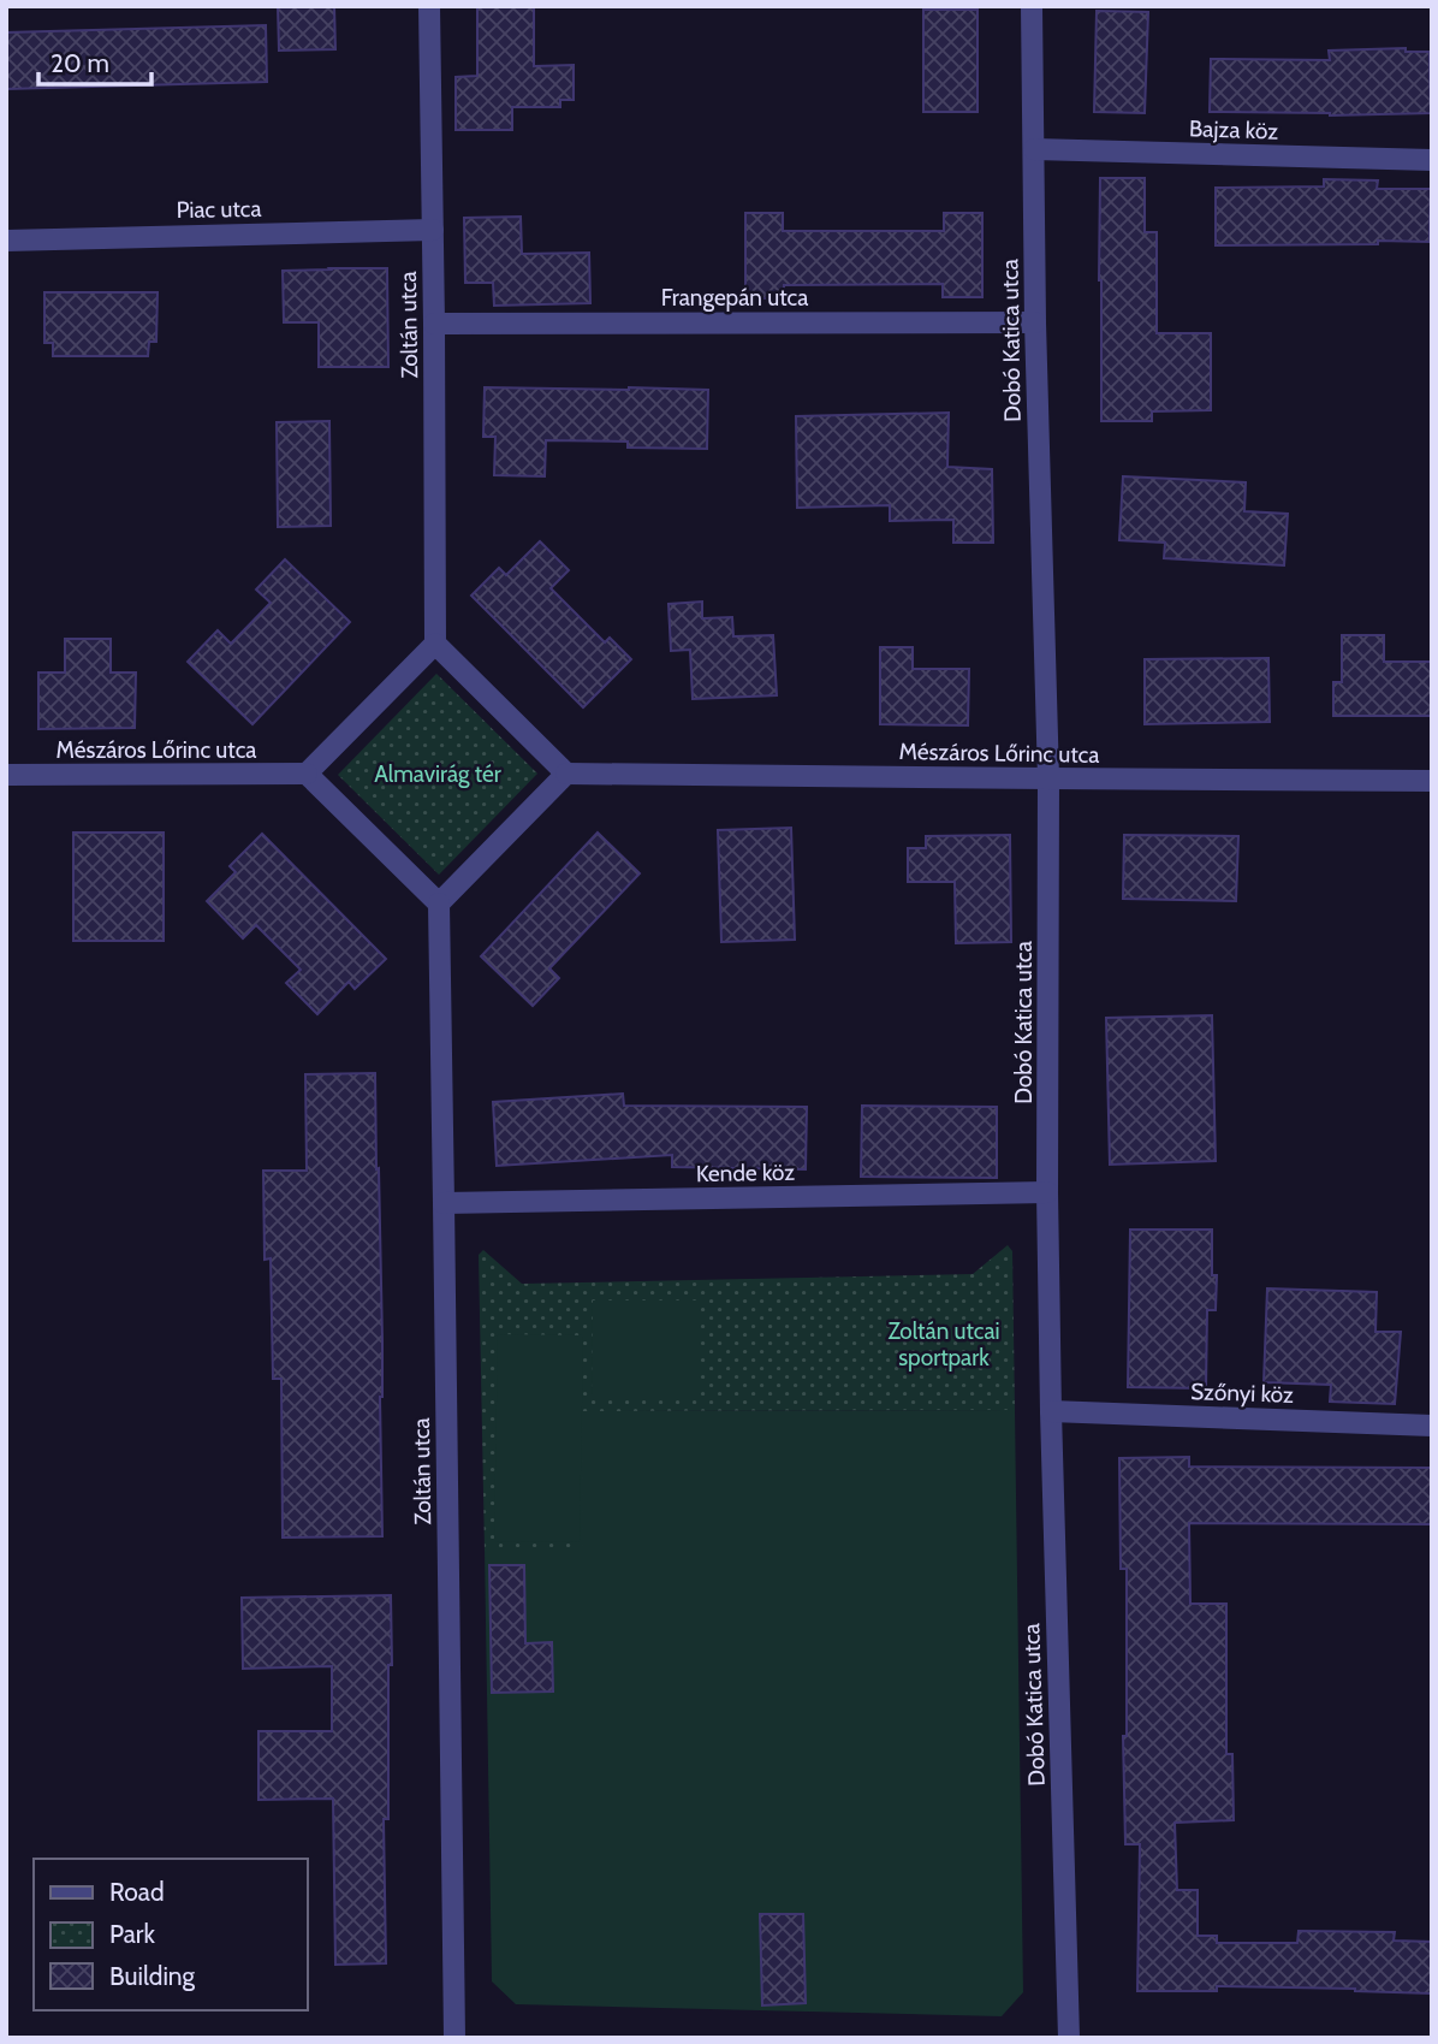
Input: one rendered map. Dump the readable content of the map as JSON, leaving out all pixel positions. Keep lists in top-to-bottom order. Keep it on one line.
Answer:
{"streets":{"street":["Bajza köz","Piac utca","Frangepán utca","Zoltán utca","Dobó Katica utca","Mészáros Lőrinc utca","Kende köz","Szőnyi köz"]},"crossings":[["Bajza köz","Dobó Katica utca"],["Piac utca","Zoltán utca"],["Frangepán utca","Zoltán utca"],["Frangepán utca","Dobó Katica utca"],["Zoltán utca","Kende köz"],["Dobó Katica utca","Mészáros Lőrinc utca"],["Dobó Katica utca","Kende köz"],["Dobó Katica utca","Szőnyi köz"]],"parks":["Almavirág tér","Zoltán utcai sportpark"],"legend":["Road","Park","Building"],"scale_bar":"20 m"}
